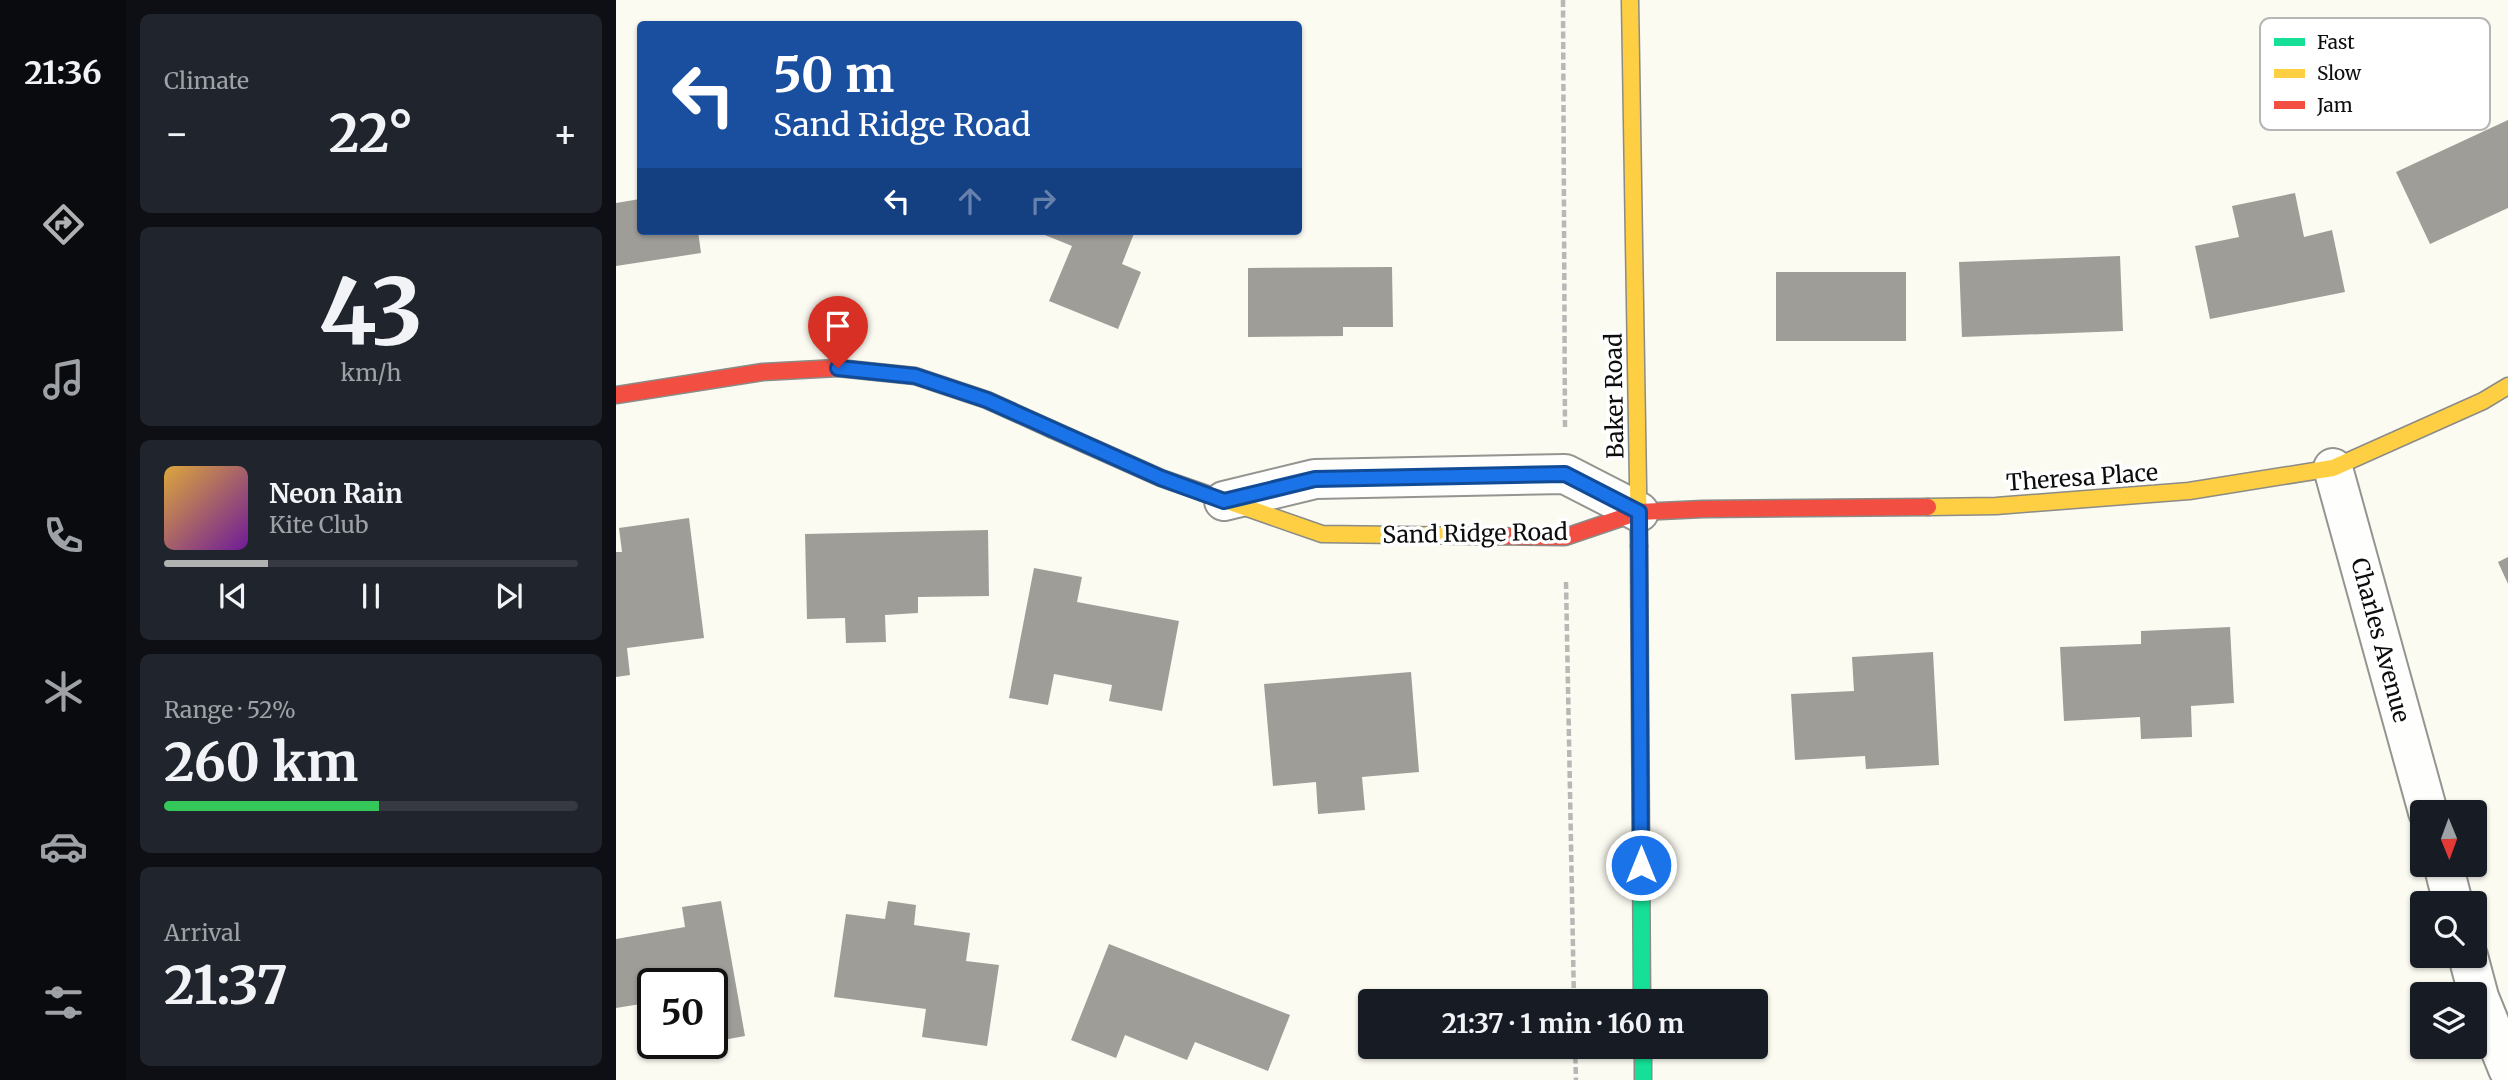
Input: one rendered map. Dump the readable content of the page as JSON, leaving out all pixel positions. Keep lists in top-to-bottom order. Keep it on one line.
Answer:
{"streets":{"street":["Baker Road","Theresa Place","Sand Ridge Road","Charles Avenue"]},"crossings":[["Baker Road","Theresa Place"],["Baker Road","Sand Ridge Road"],["Theresa Place","Sand Ridge Road"],["Theresa Place","Charles Avenue"]],"legend":["Fast","Slow","Jam"],"north":"bottom","page":{"tabs":"21:36","tile":["Climate",["43","km/h"],["Range · 52%","260 km"],["Arrival","21:37"]],"turn":["50 m","Sand Ridge Road"],"heat":["−","22°","+"],"song":["Neon Rain","Kite Club"],"limit":"50","trip":"21:37 · 1 min · 160 m"}}
